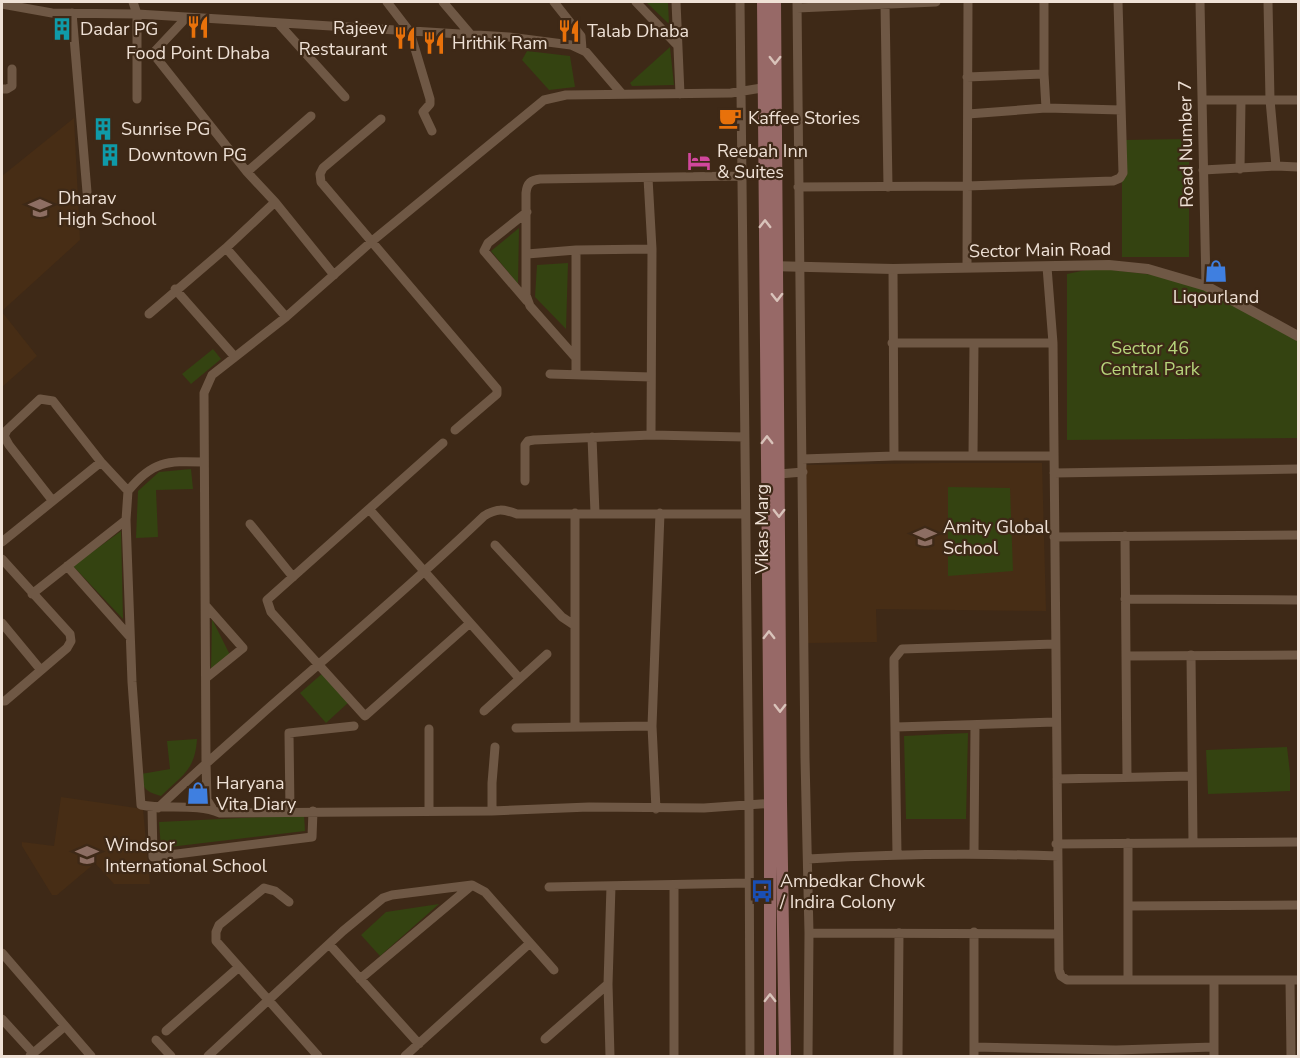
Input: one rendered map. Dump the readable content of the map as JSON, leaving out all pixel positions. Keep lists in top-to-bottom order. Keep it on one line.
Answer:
{"streets":{"main road":["Vikas Marg"],"street":["Road Number 7","Sector Main Road"]},"crossings":[["Road Number 7","Sector Main Road"],["Sector Main Road","Vikas Marg"]],"parks":["Sector 46 Central Park"],"places":{"restaurant":["Food Point Dhaba","Talab Dhaba","Rajeev Restaurant","Hrithik Ram"],"building":["Dadar PG","Sunrise PG","Downtown PG"],"cafe":["Kaffee Stories"],"hotel":["Reebah Inn & Suites"],"school or university":["Dharav High School","Amity Global School","Windsor International School"],"shop":["Liqourland","Haryana Vita Diary"],"bus stop":["Ambedkar Chowk / Indira Colony"]}}
